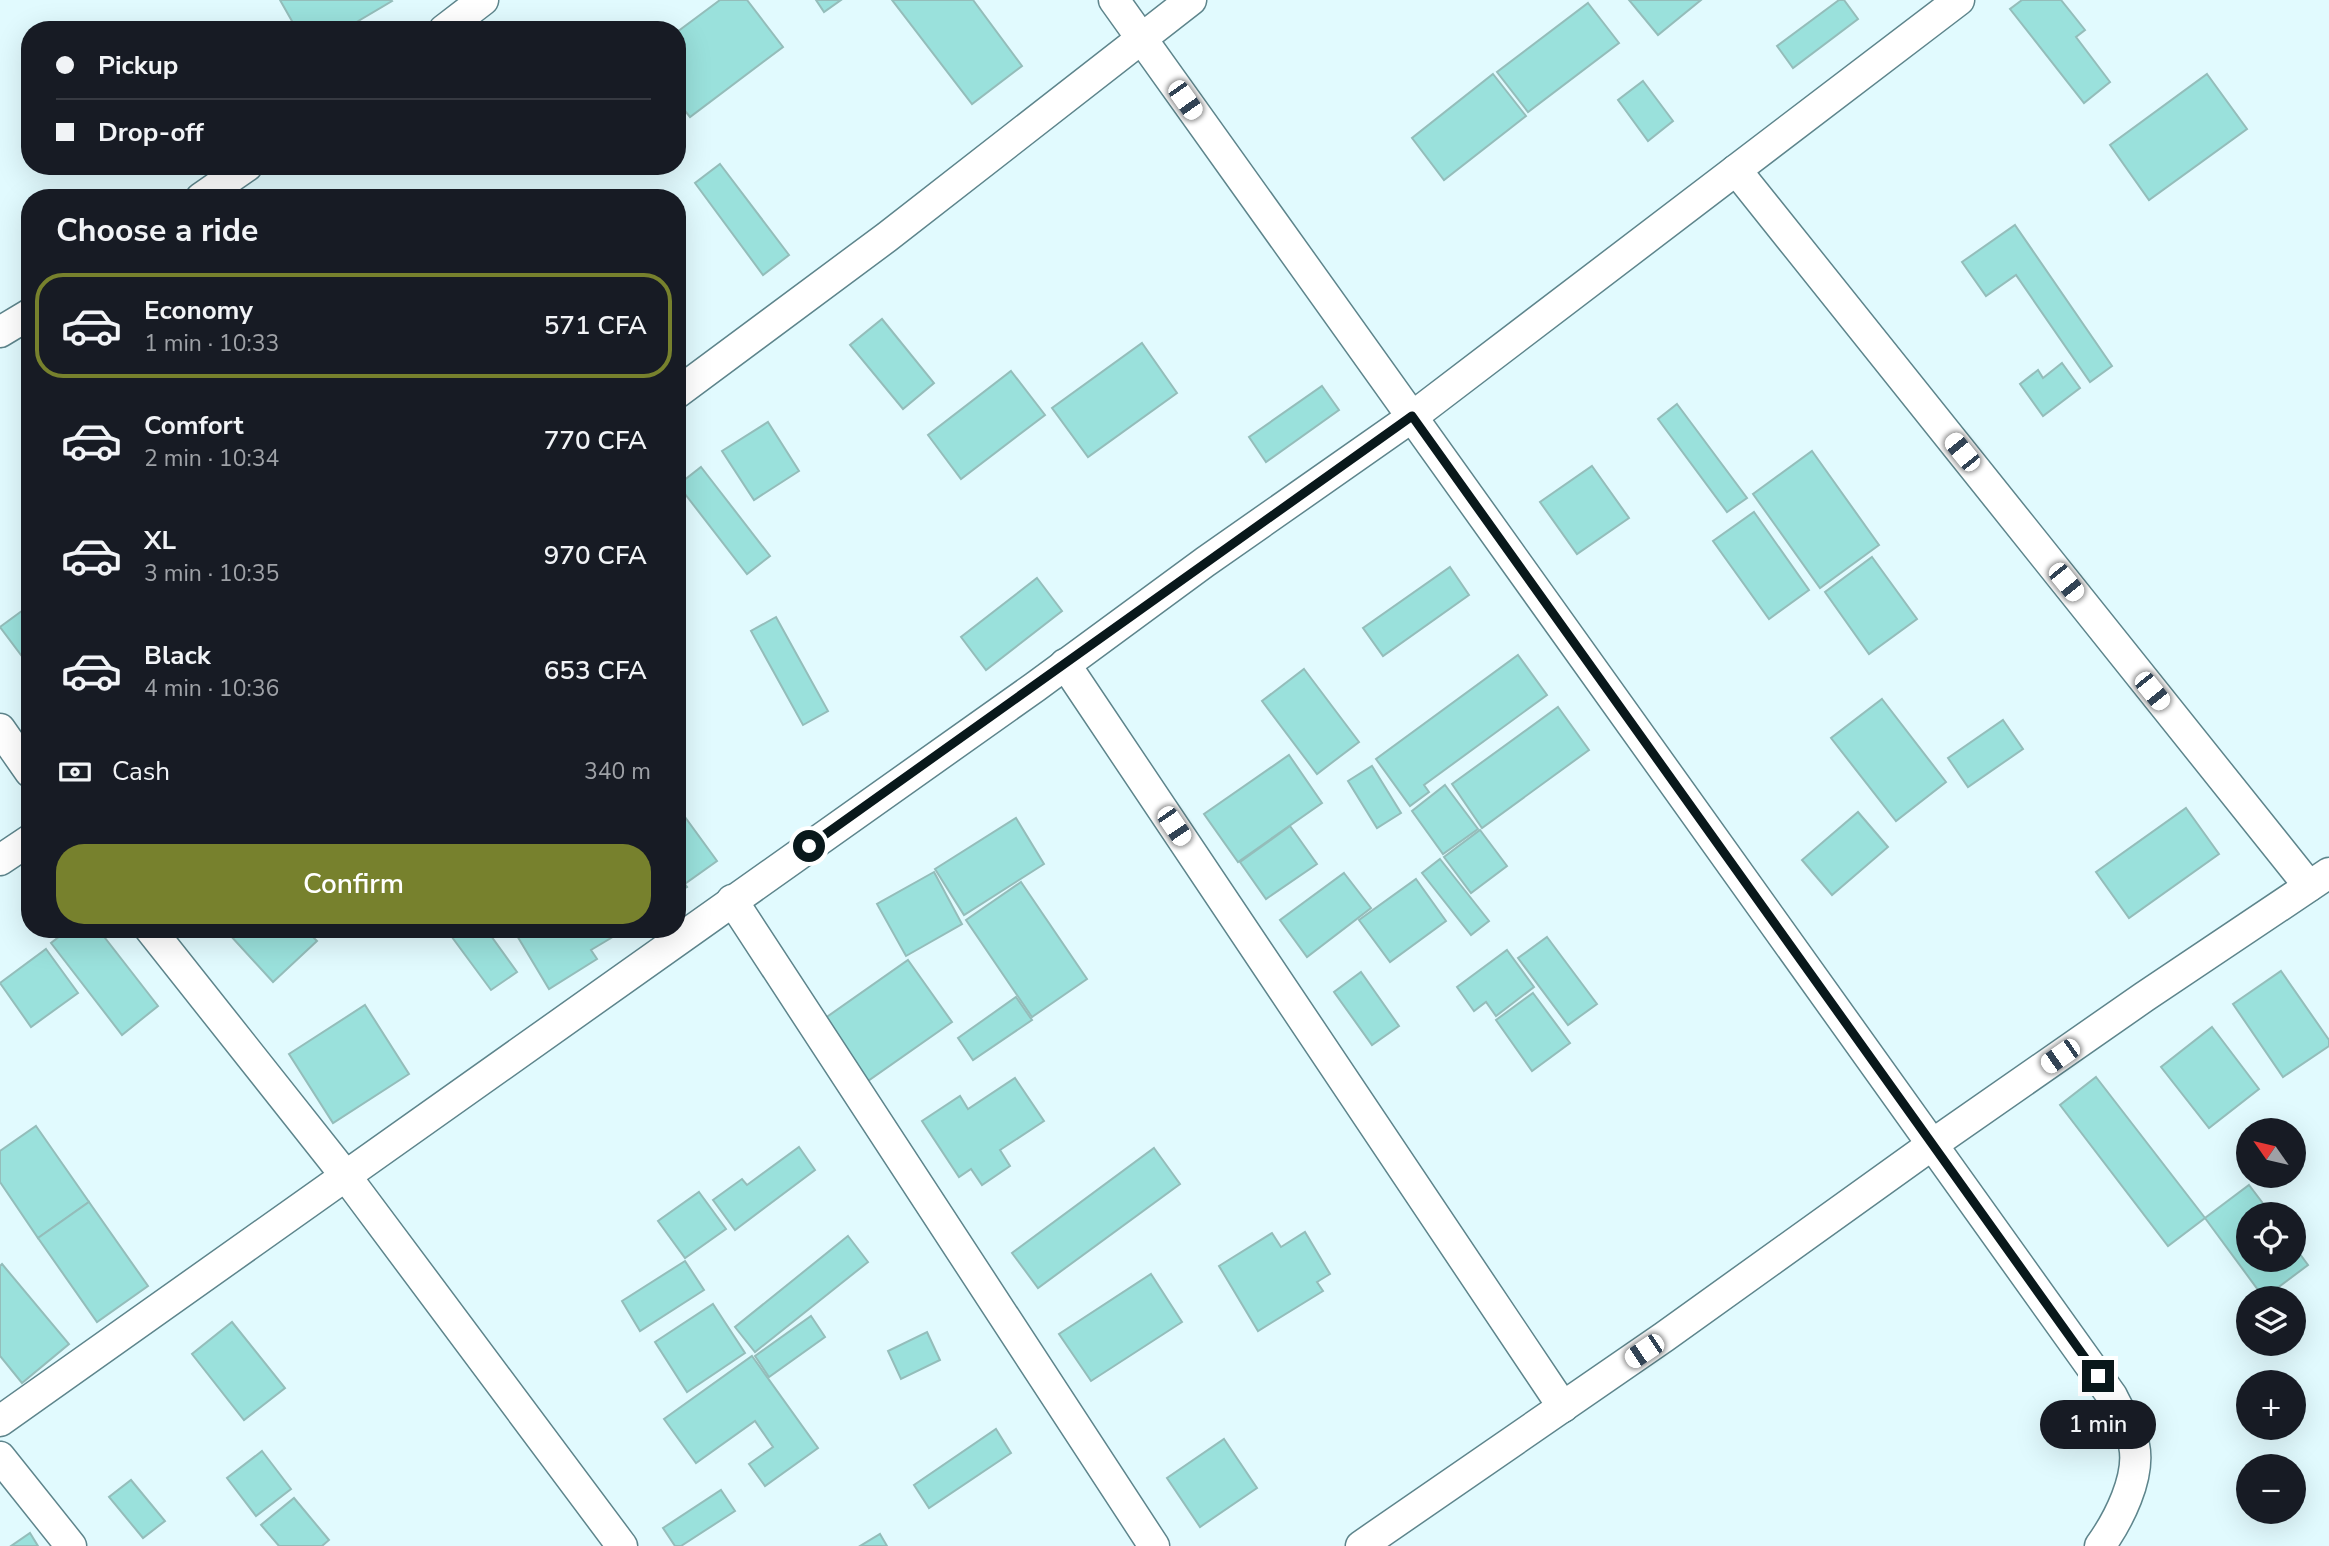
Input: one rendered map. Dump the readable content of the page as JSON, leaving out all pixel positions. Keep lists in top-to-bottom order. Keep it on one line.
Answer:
{"north":"top left","page":{"banner":["Pickup","Drop-off"],"heading":"Choose a ride","list":[{"name":"Economy","note":"1 min · 10:33","value":"571 CFA"},{"name":"Comfort","note":"2 min · 10:34","value":"770 CFA"},{"name":"XL","note":"3 min · 10:35","value":"970 CFA"},{"name":"Black","note":"4 min · 10:36","value":"653 CFA"}],"pay":["Cash","340 m"],"buttons":"Confirm","map_buttons":["+","−"],"bubble":"1 min"}}
